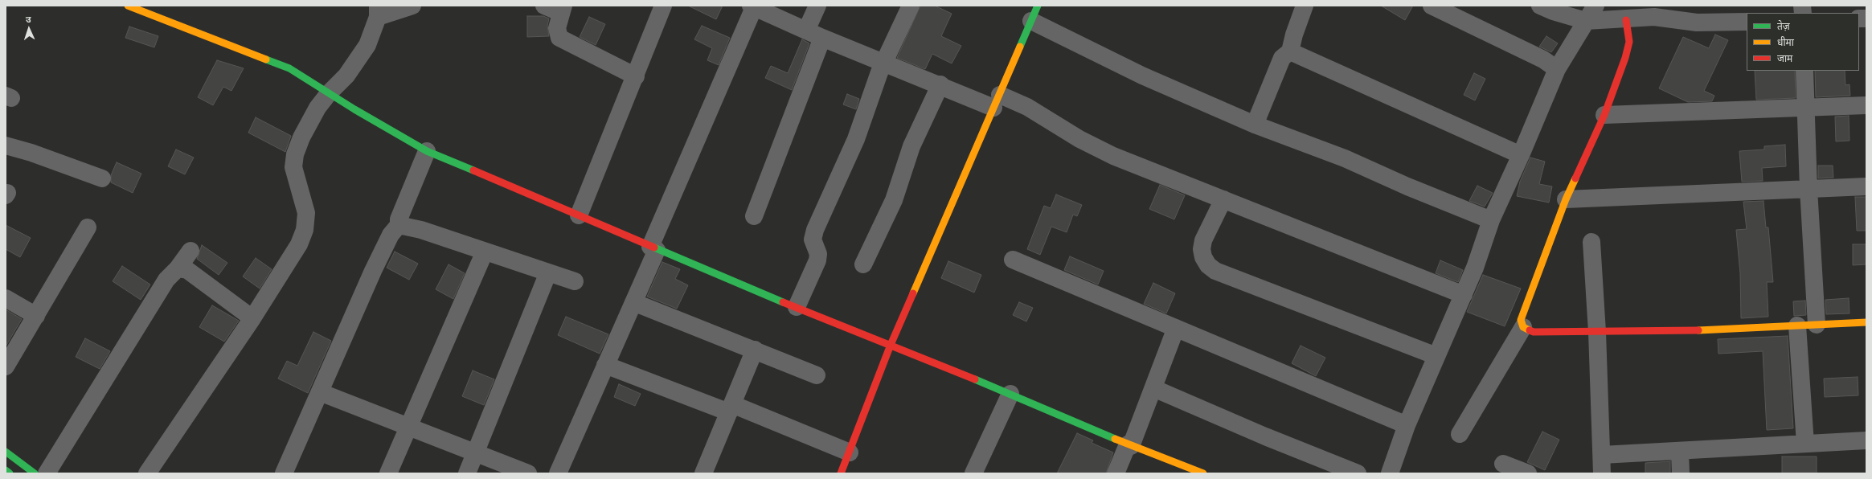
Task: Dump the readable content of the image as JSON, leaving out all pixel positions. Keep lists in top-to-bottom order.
{
  "legend": ["तेज़", "धीमा", "जाम"],
  "north": "top"
}
